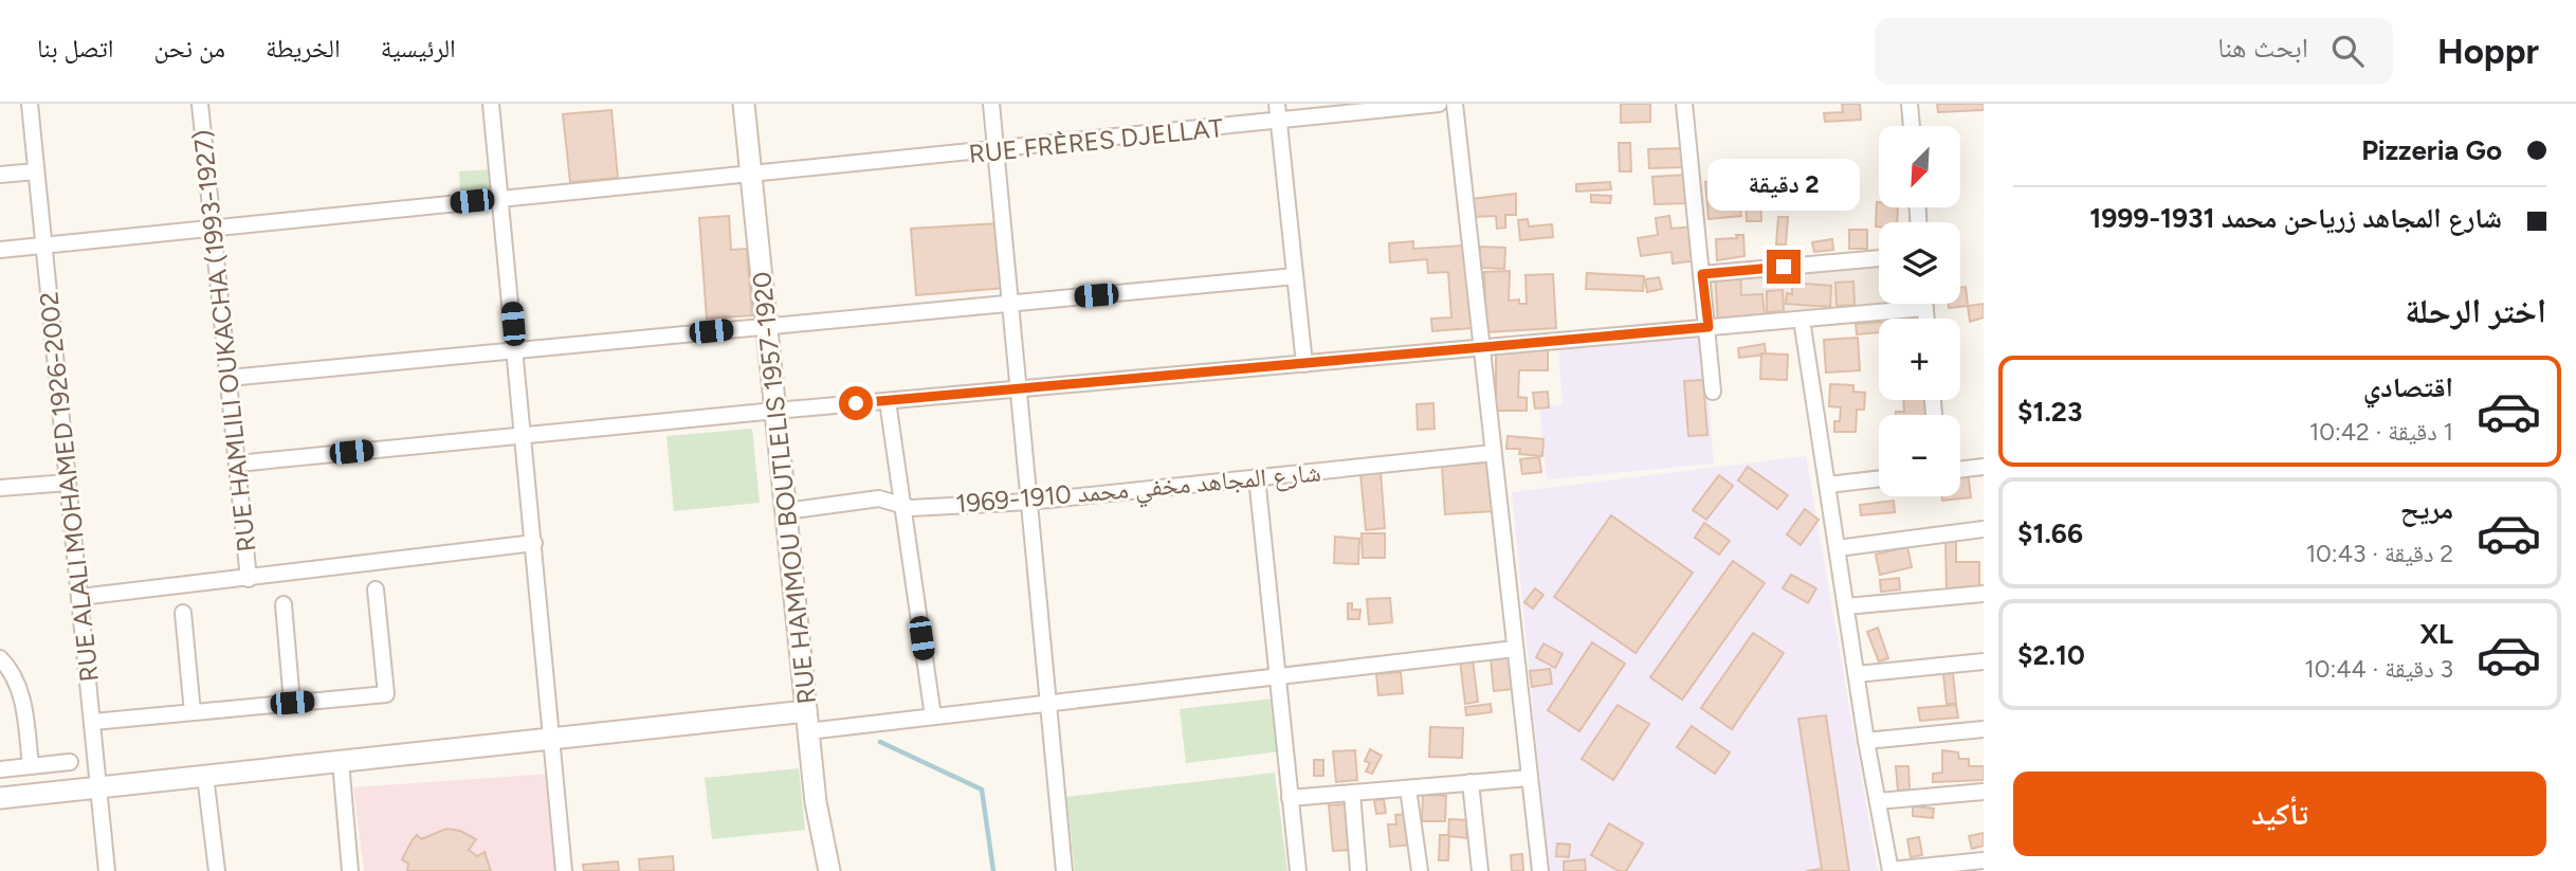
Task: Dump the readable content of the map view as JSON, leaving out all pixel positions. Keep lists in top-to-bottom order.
{
  "streets": {
    "main road": ["RUE HAMMOU BOUTLELIS 1957-1920"],
    "street": [
      "RUE FRÈRES DJELLAT",
      "RUE HAMLILI OUKACHA (1993-1927)",
      "RUE ALALI MOHAMED 1926-2002",
      "شارع المجاهد مخفي محمد 1910-1969"
    ]
  },
  "crossings": [
    ["RUE FRÈRES DJELLAT", "RUE HAMLILI OUKACHA (1993-1927)"],
    ["RUE FRÈRES DJELLAT", "RUE ALALI MOHAMED 1926-2002"],
    ["RUE FRÈRES DJELLAT", "RUE HAMMOU BOUTLELIS 1957-1920"],
    ["RUE HAMMOU BOUTLELIS 1957-1920", "شارع المجاهد مخفي محمد 1910-1969"]
  ],
  "north": "bottom left",
  "page": {
    "header": "Hoppr",
    "search": "ابحث هنا",
    "nav": [
      "الرئيسية",
      "الخريطة",
      "من نحن",
      "اتصل بنا"
    ],
    "banner": ["Pizzeria Go", "شارع المجاهد زرياحن محمد 1931-1999"],
    "map_buttons": ["+", "−"],
    "bubble": "2 دقيقة",
    "heading": "اختر الرحلة",
    "list": [
      {
        "name": "اقتصادي",
        "note": "1 دقيقة · 10:42",
        "value": "$1.23"
      },
      {
        "name": "مريح",
        "note": "2 دقيقة · 10:43",
        "value": "$1.66"
      },
      {
        "name": "XL",
        "note": "3 دقيقة · 10:44",
        "value": "$2.10"
      }
    ],
    "buttons": "تأكيد"
  }
}
